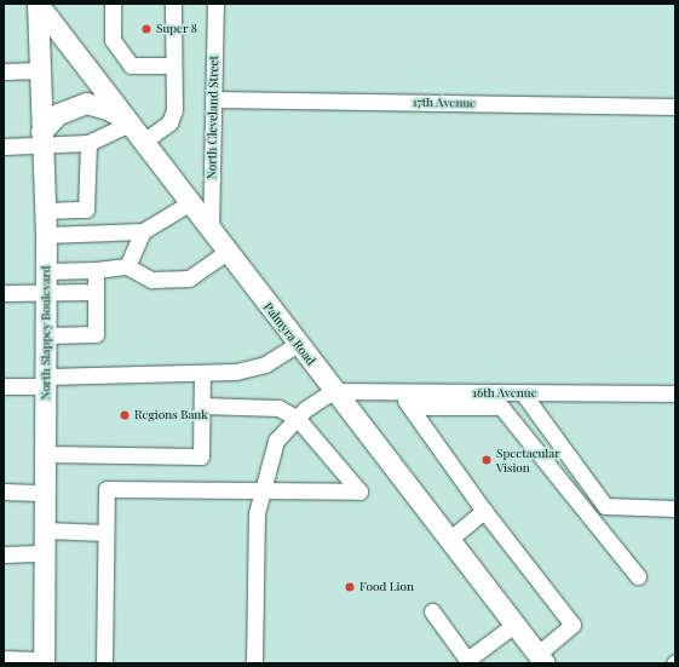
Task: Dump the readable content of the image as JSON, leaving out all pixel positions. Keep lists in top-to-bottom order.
{
  "streets": {
    "main road": ["North Slappey Boulevard", "Palmyra Road"],
    "street": ["17th Avenue", "North Cleveland Street", "16th Avenue"]
  },
  "crossings": [
    ["17th Avenue", "North Cleveland Street"],
    ["North Cleveland Street", "Palmyra Road"],
    ["North Slappey Boulevard", "Palmyra Road"],
    ["Palmyra Road", "16th Avenue"]
  ],
  "places": [
    "Super 8",
    "Regions Bank",
    "Spectacular Vision",
    "Food Lion"
  ]
}
